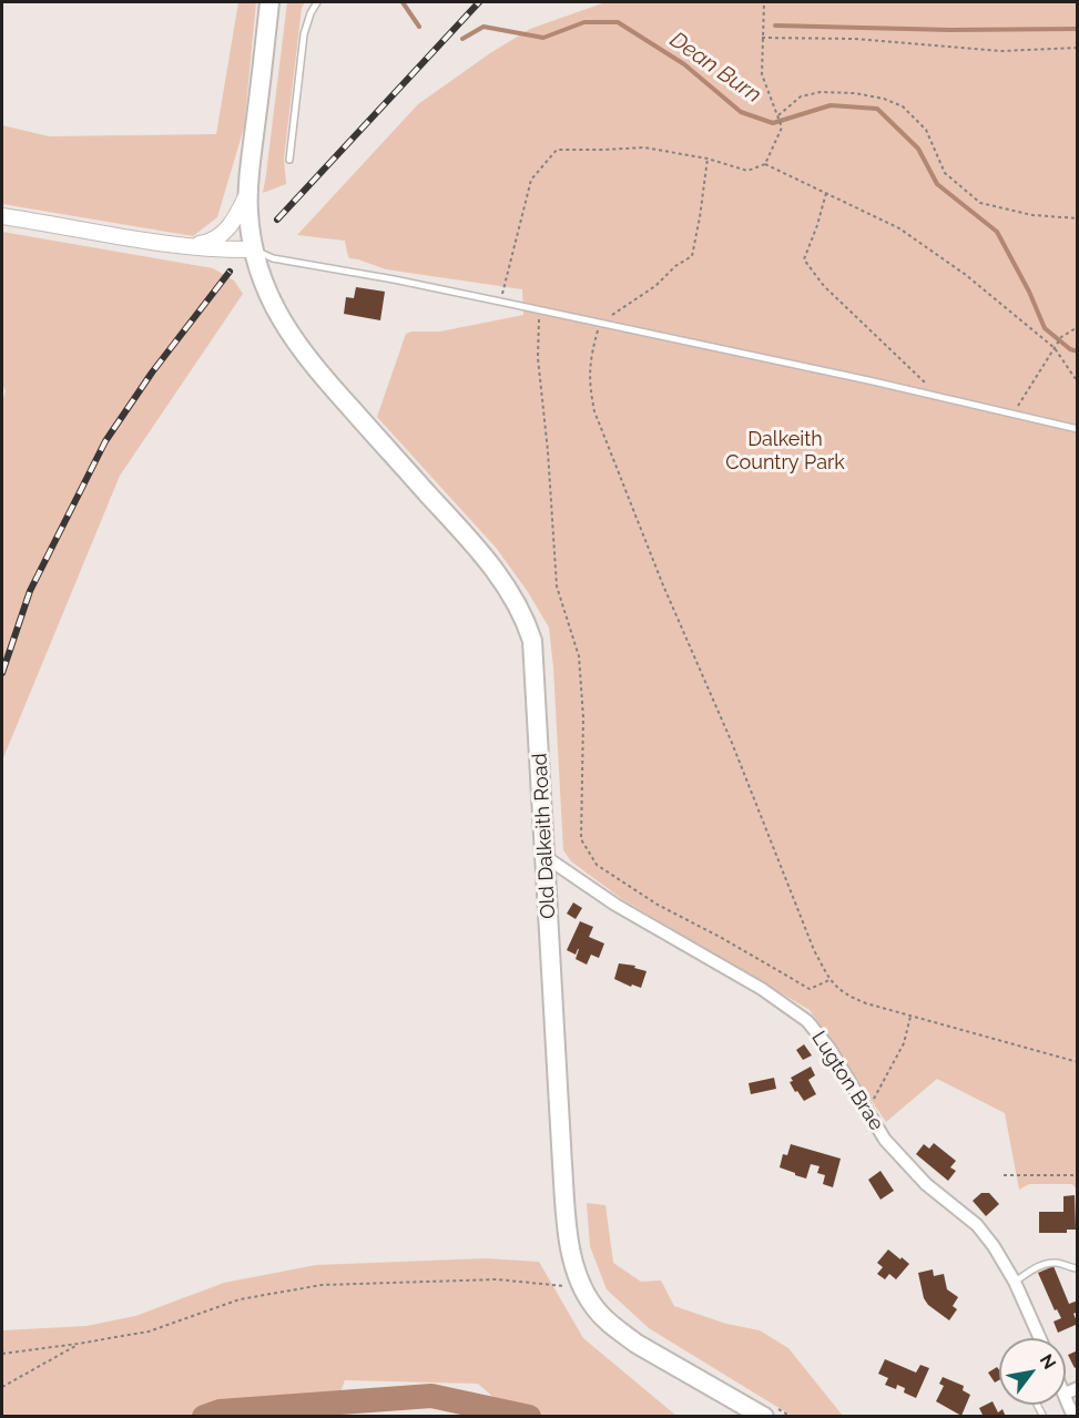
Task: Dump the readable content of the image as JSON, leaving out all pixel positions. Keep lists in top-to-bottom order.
{
  "streets": {
    "main road": ["Old Dalkeith Road"],
    "street": ["Lugton Brae"]
  },
  "crossings": [
    ["Old Dalkeith Road", "Lugton Brae"]
  ],
  "water": ["Dean Burn"],
  "parks": ["Dalkeith Country Park"],
  "north": "top right"
}
